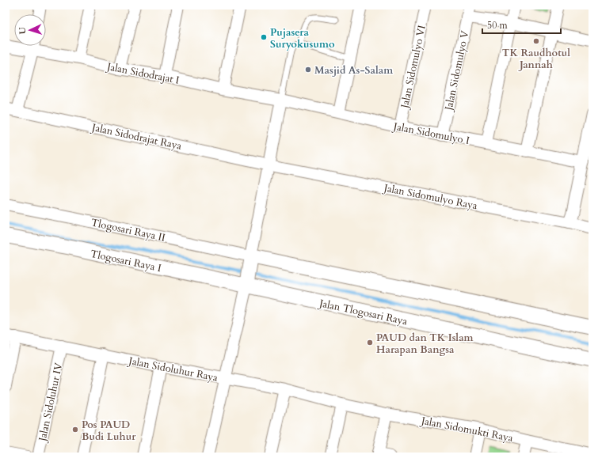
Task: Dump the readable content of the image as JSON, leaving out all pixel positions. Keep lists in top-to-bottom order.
{
  "streets": {
    "street": [
      "Jalan Sidomulyo VI",
      "Jalan Sidomulyo V",
      "Jalan Sidodrajat I",
      "Jalan Sidomulyo I",
      "Jalan Sidodrajat Raya",
      "Jalan Sidomulyo Raya",
      "Tlogosari Raya II",
      "Tlogosari Raya I",
      "Jalan Tlogosari Raya",
      "Jalan Sidoluhur Raya",
      "Jalan Sidoluhur IV",
      "Jalan Sidomukti Raya"
    ]
  },
  "crossings": [
    ["Jalan Sidomulyo VI", "Jalan Sidomulyo I"],
    ["Jalan Sidomulyo V", "Jalan Sidomulyo I"],
    ["Jalan Sidodrajat I", "Jalan Sidomulyo I"],
    ["Jalan Sidodrajat Raya", "Jalan Sidomulyo Raya"],
    ["Tlogosari Raya I", "Jalan Tlogosari Raya"],
    ["Jalan Sidoluhur Raya", "Jalan Sidoluhur IV"],
    ["Jalan Sidoluhur Raya", "Jalan Sidomukti Raya"]
  ],
  "places": [
    "Pujasera Suryokusumo",
    "TK Raudhotul Jannah",
    "Masjid As-Salam",
    "PAUD dan TK Islam Harapan Bangsa",
    "Pos PAUD Budi Luhur"
  ],
  "scale_bar": "50 m",
  "north": "left"
}
